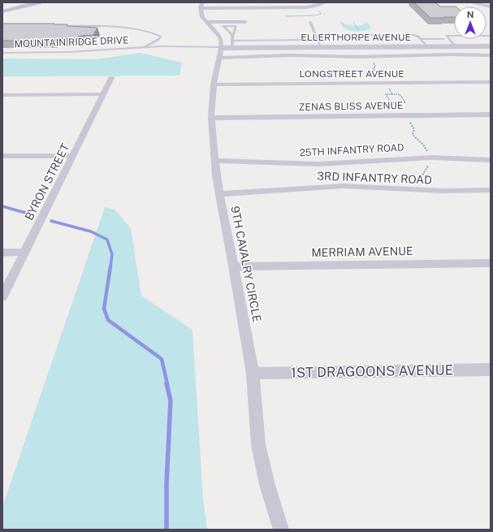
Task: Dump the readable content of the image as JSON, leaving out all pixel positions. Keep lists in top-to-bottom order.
{
  "streets": {
    "street": [
      "ELLERTHORPE AVENUE",
      "LONGSTREET AVENUE",
      "ZENAS BLISS AVENUE",
      "25TH INFANTRY ROAD",
      "3RD INFANTRY ROAD",
      "BYRON STREET",
      "MERRIAM AVENUE",
      "9TH CAVALRY CIRCLE",
      "1ST DRAGOONS AVENUE"
    ],
    "lane": ["MOUNTAIN RIDGE DRIVE"]
  },
  "crossings": [
    ["ELLERTHORPE AVENUE", "MOUNTAIN RIDGE DRIVE"],
    ["ELLERTHORPE AVENUE", "9TH CAVALRY CIRCLE"],
    ["MOUNTAIN RIDGE DRIVE", "9TH CAVALRY CIRCLE"],
    ["LONGSTREET AVENUE", "9TH CAVALRY CIRCLE"],
    ["ZENAS BLISS AVENUE", "9TH CAVALRY CIRCLE"],
    ["25TH INFANTRY ROAD", "9TH CAVALRY CIRCLE"],
    ["3RD INFANTRY ROAD", "9TH CAVALRY CIRCLE"],
    ["MERRIAM AVENUE", "9TH CAVALRY CIRCLE"],
    ["9TH CAVALRY CIRCLE", "1ST DRAGOONS AVENUE"]
  ],
  "north": "top"
}
